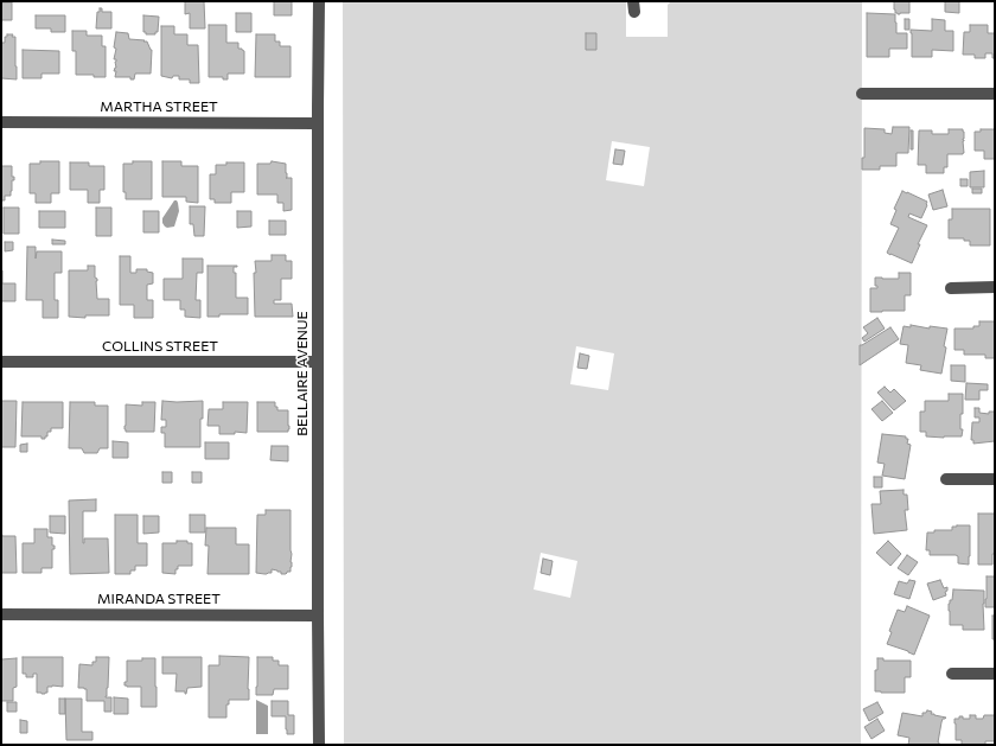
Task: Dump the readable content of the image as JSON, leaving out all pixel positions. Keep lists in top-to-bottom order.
{
  "streets": {
    "street": [
      "MARTHA STREET",
      "COLLINS STREET",
      "BELLAIRE AVENUE",
      "MIRANDA STREET"
    ]
  },
  "crossings": [
    ["MARTHA STREET", "BELLAIRE AVENUE"],
    ["COLLINS STREET", "BELLAIRE AVENUE"],
    ["BELLAIRE AVENUE", "MIRANDA STREET"]
  ]
}
